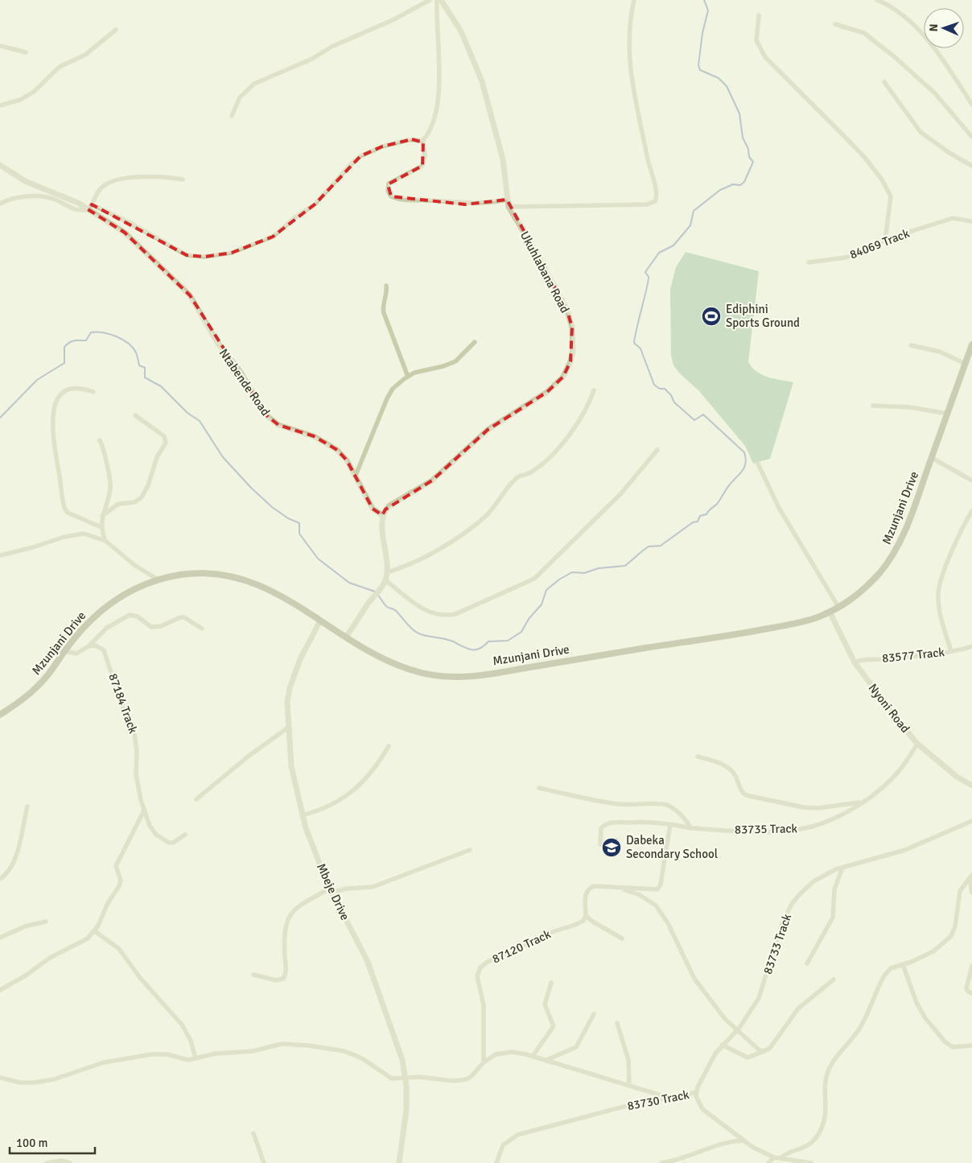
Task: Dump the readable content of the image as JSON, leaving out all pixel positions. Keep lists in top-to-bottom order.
{
  "streets": {
    "main road": ["Mzunjani Drive"],
    "street": [
      "84069 Track",
      "Ukuhlabana Road",
      "Ntabende Road",
      "83577 Track",
      "87184 Track",
      "Nyoni Road",
      "83735 Track",
      "Mbeje Drive",
      "83733 Track",
      "87120 Track",
      "83730 Track"
    ]
  },
  "crossings": [
    ["Ukuhlabana Road", "Ntabende Road"],
    ["Mzunjani Drive", "Nyoni Road"],
    ["Mzunjani Drive", "Mbeje Drive"],
    ["83577 Track", "Nyoni Road"],
    ["Nyoni Road", "83735 Track"],
    ["83733 Track", "83730 Track"]
  ],
  "places": {
    "sports": ["Ediphini Sports Ground"],
    "school or university": ["Dabeka Secondary School"]
  },
  "scale_bar": "100 m",
  "north": "left"
}
